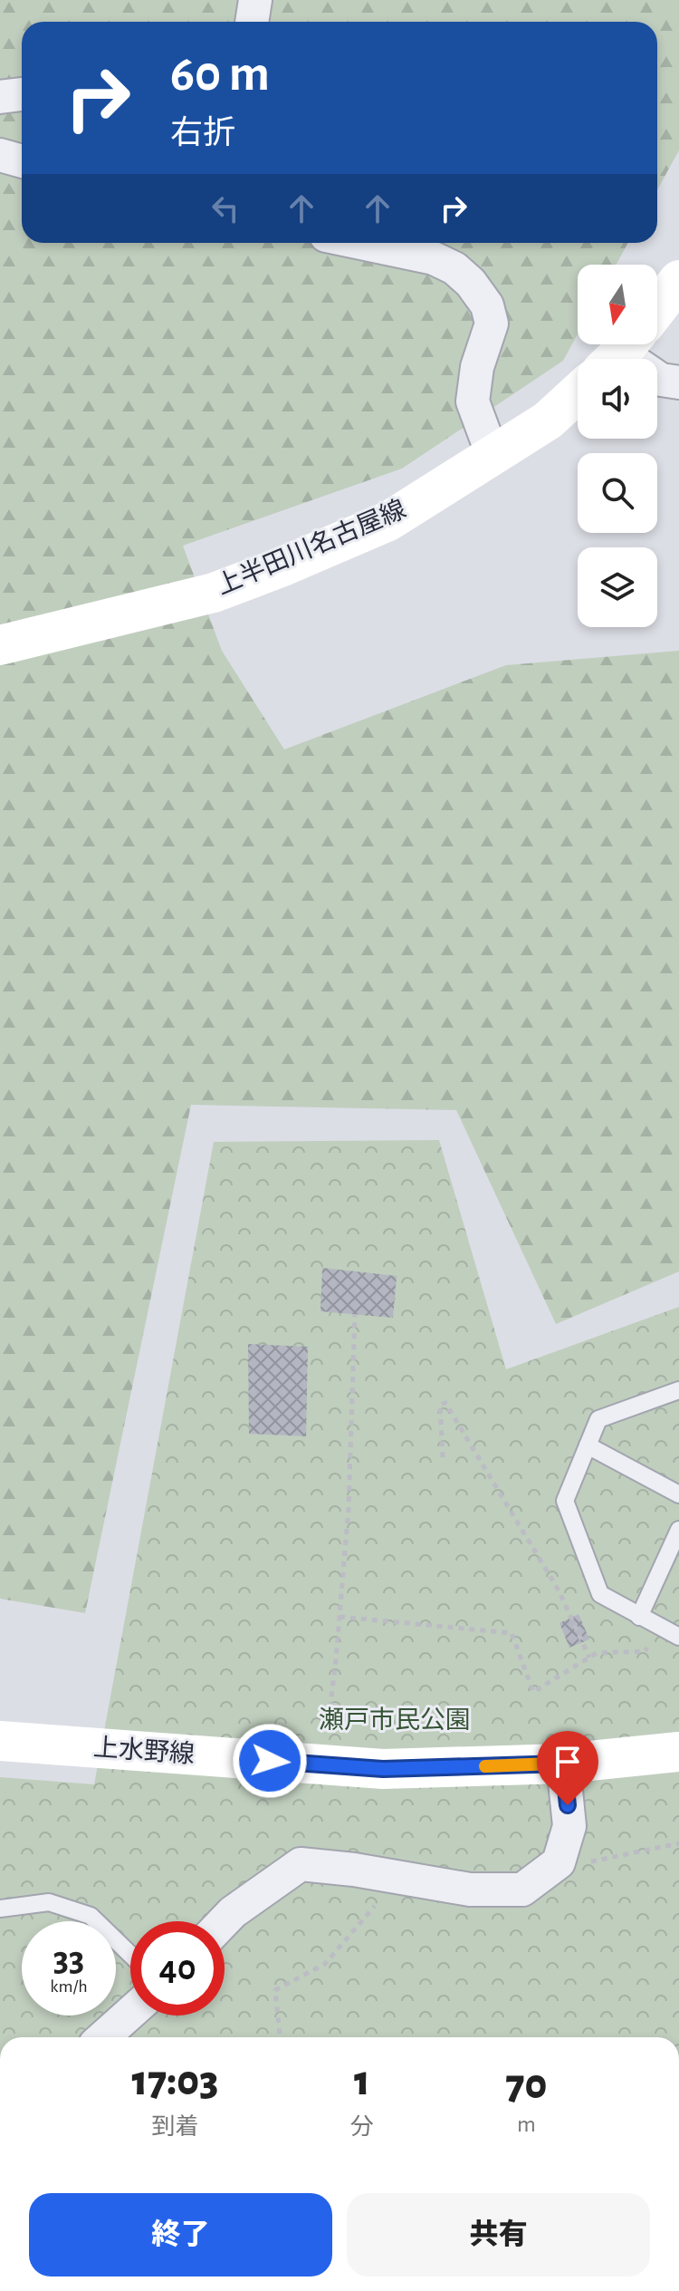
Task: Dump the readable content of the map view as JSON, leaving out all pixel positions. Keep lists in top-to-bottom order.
{
  "streets": {
    "main road": ["上半田川名古屋線", "上水野線"]
  },
  "parks": ["瀬戸市民公園"],
  "north": "bottom",
  "page": {
    "turn": ["60 m", "右折"],
    "speed": "33 km/h",
    "limit": "40",
    "eta": [
      "17:03",
      "到着",
      "1",
      "分",
      "70",
      "m"
    ],
    "buttons": ["終了", "共有"]
  }
}
